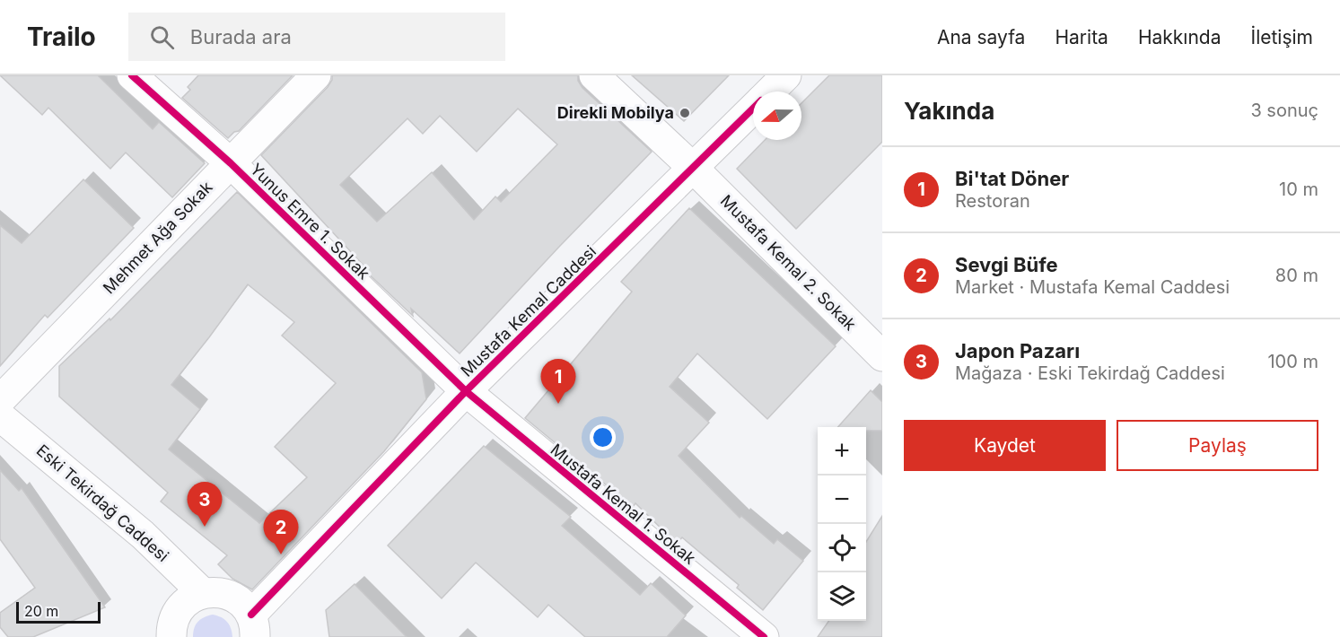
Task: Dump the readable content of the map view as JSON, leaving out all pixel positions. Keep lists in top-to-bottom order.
{
  "streets": {
    "street": [
      "Yunus Emre 1. Sokak",
      "Mehmet Ağa Sokak",
      "Mustafa Kemal 2. Sokak",
      "Mustafa Kemal Caddesi",
      "Eski Tekirdağ Caddesi",
      "Mustafa Kemal 1. Sokak"
    ]
  },
  "crossings": [
    ["Yunus Emre 1. Sokak", "Mehmet Ağa Sokak"],
    ["Yunus Emre 1. Sokak", "Mustafa Kemal Caddesi"],
    ["Yunus Emre 1. Sokak", "Mustafa Kemal 1. Sokak"],
    ["Mustafa Kemal 2. Sokak", "Mustafa Kemal Caddesi"],
    ["Mustafa Kemal Caddesi", "Mustafa Kemal 1. Sokak"]
  ],
  "places": ["Direkli Mobilya"],
  "scale_bar": "20 m",
  "north": "left",
  "page": {
    "header": "Trailo",
    "search": "Burada ara",
    "nav": [
      "Ana sayfa",
      "Harita",
      "Hakkında",
      "İletişim"
    ],
    "heading": ["Yakında", "3 sonuç"],
    "list": [
      {
        "mark": "1",
        "name": "Bi'tat Döner",
        "note": "Restoran",
        "value": "10 m"
      },
      {
        "mark": "2",
        "name": "Sevgi Büfe",
        "note": "Market · Mustafa Kemal Caddesi",
        "value": "80 m"
      },
      {
        "mark": "3",
        "name": "Japon Pazarı",
        "note": "Mağaza · Eski Tekirdağ Caddesi",
        "value": "100 m"
      }
    ],
    "pins": ["1", "3", "2"],
    "buttons": ["Kaydet", "Paylaş"],
    "map_buttons": ["+", "−"],
    "scale": "20 m"
  }
}
